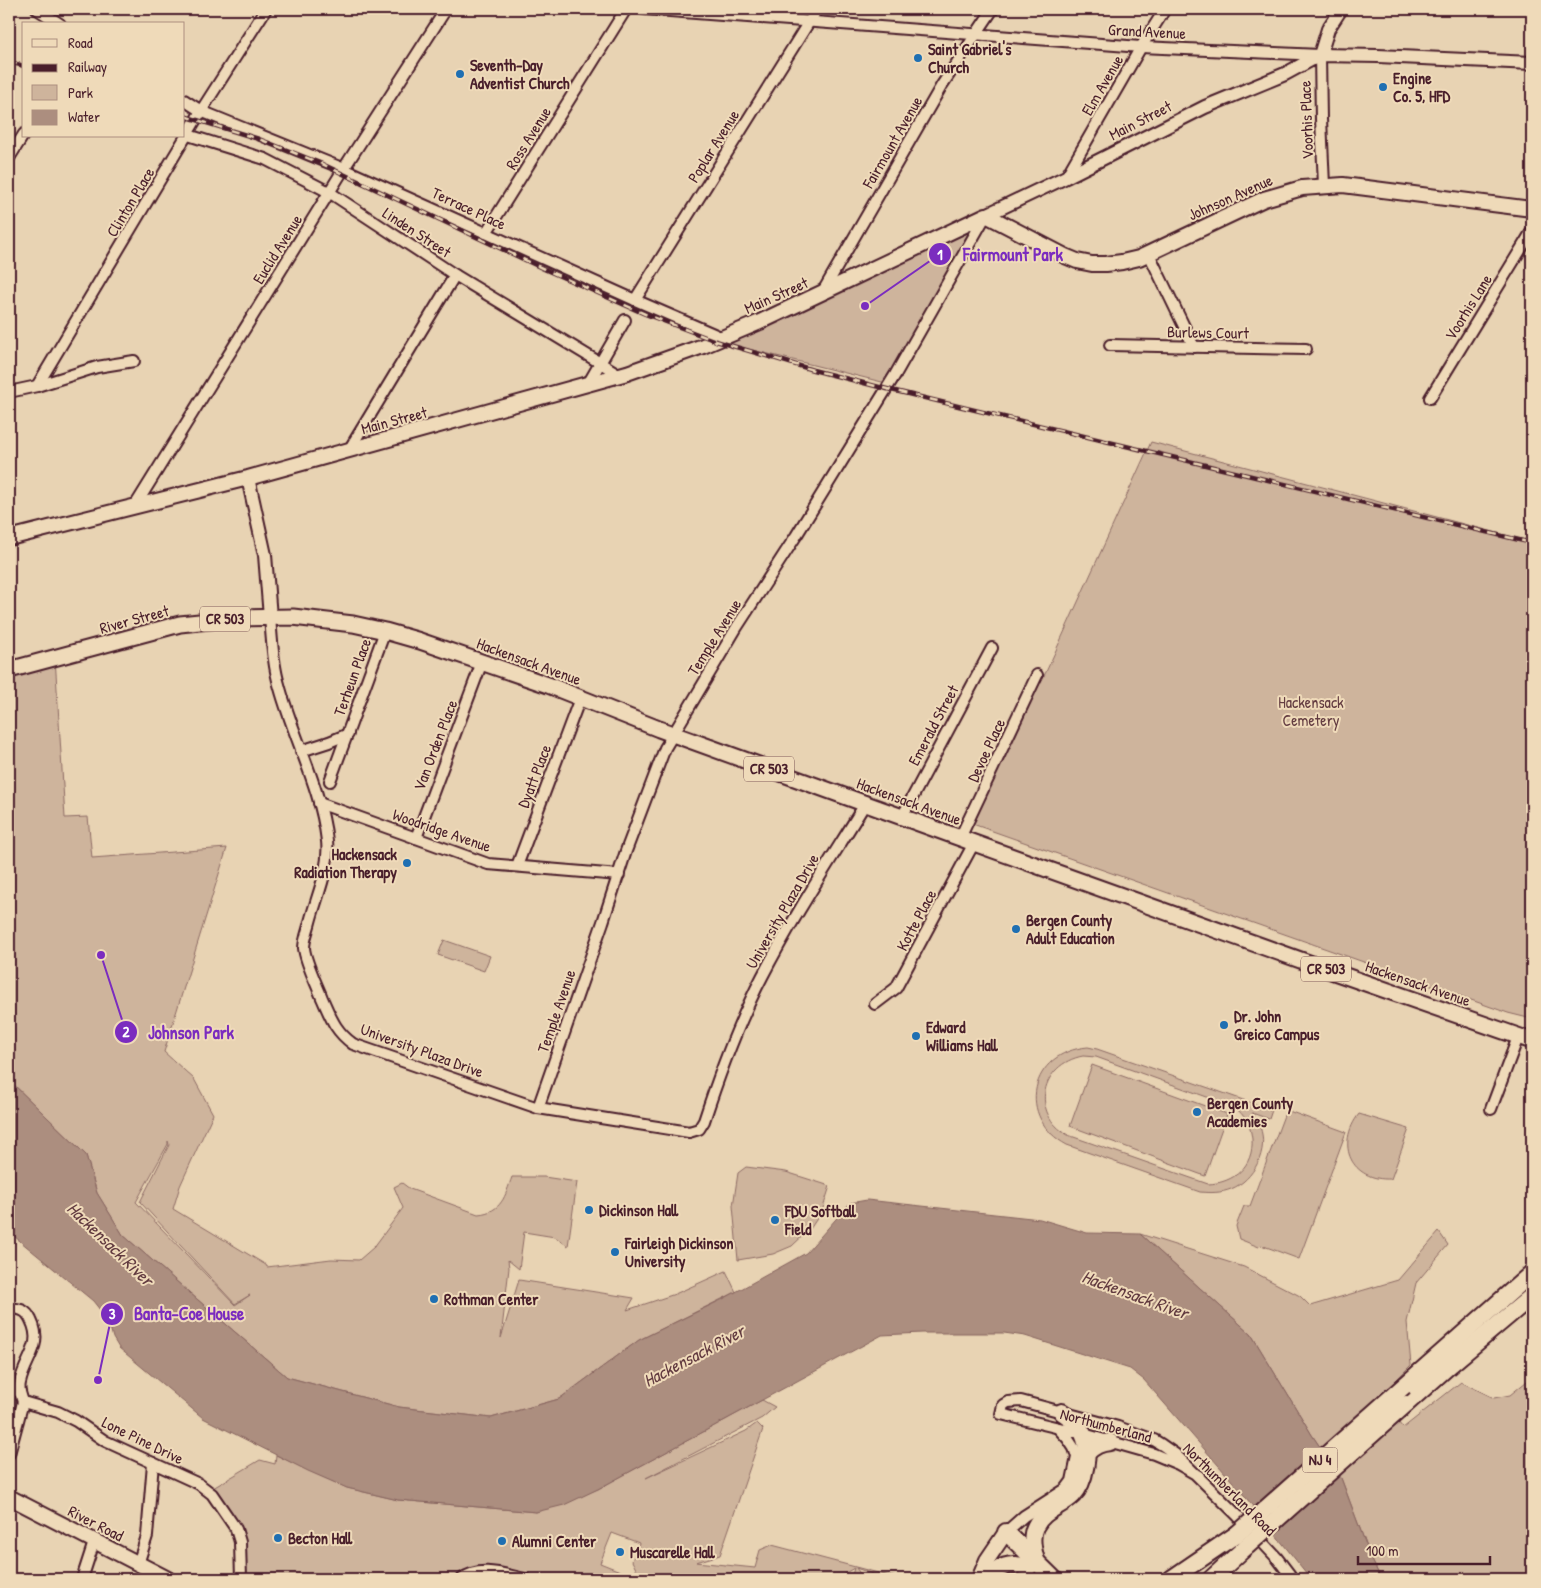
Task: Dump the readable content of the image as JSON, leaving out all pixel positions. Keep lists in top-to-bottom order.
{
  "streets": {
    "highway": ["NJ 4"],
    "main road": [
      "Main Street",
      "Johnson Avenue",
      "River Street",
      "CR 503",
      "Hackensack Avenue",
      "River Road"
    ],
    "street": [
      "Grand Avenue",
      "Elm Avenue",
      "Voorhis Place",
      "Ross Avenue",
      "Fairmount Avenue",
      "Poplar Avenue",
      "Clinton Place",
      "Terrace Place",
      "Linden Street",
      "Euclid Avenue",
      "Voorhis Lane",
      "Burlews Court",
      "Temple Avenue",
      "Terheun Place",
      "Emerald Street",
      "Van Orden Place",
      "Devoe Place",
      "Dyatt Place",
      "Woodridge Avenue",
      "University Plaza Drive",
      "Kotte Place",
      "Northumberland",
      "Lone Pine Drive",
      "Northumberland Road"
    ]
  },
  "crossings": [
    ["Grand Avenue", "Elm Avenue"],
    ["Grand Avenue", "Main Street"],
    ["Grand Avenue", "Voorhis Place"],
    ["Grand Avenue", "Fairmount Avenue"],
    ["Grand Avenue", "Poplar Avenue"],
    ["Elm Avenue", "Main Street"],
    ["Main Street", "Voorhis Place"],
    ["Main Street", "Fairmount Avenue"],
    ["Main Street", "Johnson Avenue"],
    ["Main Street", "Terrace Place"],
    ["Main Street", "Linden Street"],
    ["Main Street", "Euclid Avenue"],
    ["Main Street", "Temple Avenue"],
    ["Main Street", "University Plaza Drive"],
    ["Voorhis Place", "Johnson Avenue"],
    ["Ross Avenue", "Terrace Place"],
    ["Poplar Avenue", "Terrace Place"],
    ["Johnson Avenue", "Temple Avenue"],
    ["Clinton Place", "Terrace Place"],
    ["Clinton Place", "Linden Street"],
    ["Terrace Place", "Euclid Avenue"],
    ["Linden Street", "Euclid Avenue"],
    ["River Street", "Hackensack Avenue"],
    ["River Street", "University Plaza Drive"],
    ["Temple Avenue", "Hackensack Avenue"],
    ["Temple Avenue", "Woodridge Avenue"],
    ["Temple Avenue", "University Plaza Drive"],
    ["Hackensack Avenue", "Terheun Place"],
    ["Hackensack Avenue", "Emerald Street"],
    ["Hackensack Avenue", "Van Orden Place"],
    ["Hackensack Avenue", "Devoe Place"],
    ["Hackensack Avenue", "Dyatt Place"],
    ["Hackensack Avenue", "University Plaza Drive"],
    ["Hackensack Avenue", "Kotte Place"],
    ["Terheun Place", "University Plaza Drive"],
    ["Van Orden Place", "Woodridge Avenue"],
    ["Devoe Place", "Kotte Place"],
    ["Dyatt Place", "Woodridge Avenue"],
    ["Woodridge Avenue", "University Plaza Drive"],
    ["Northumberland", "Northumberland Road"]
  ],
  "water": ["Hackensack River"],
  "parks": ["Hackensack Cemetery"],
  "places": [
    "Saint Gabriel's Church",
    "Seventh-Day Adventist Church",
    "Engine Co. 5, HFD",
    "Fairmount Park",
    "Hackensack Radiation Therapy",
    "Bergen County Adult Education",
    "Johnson Park",
    "Dr. John Greico Campus",
    "Edward Williams Hall",
    "Bergen County Academies",
    "Dickinson Hall",
    "FDU Softball Field",
    "Fairleigh Dickinson University",
    "Rothman Center",
    "Banta-Coe House",
    "Becton Hall",
    "Alumni Center",
    "Muscarelle Hall"
  ],
  "legend": [
    "Road",
    "Railway",
    "Park",
    "Water"
  ],
  "scale_bar": "100 m"
}
